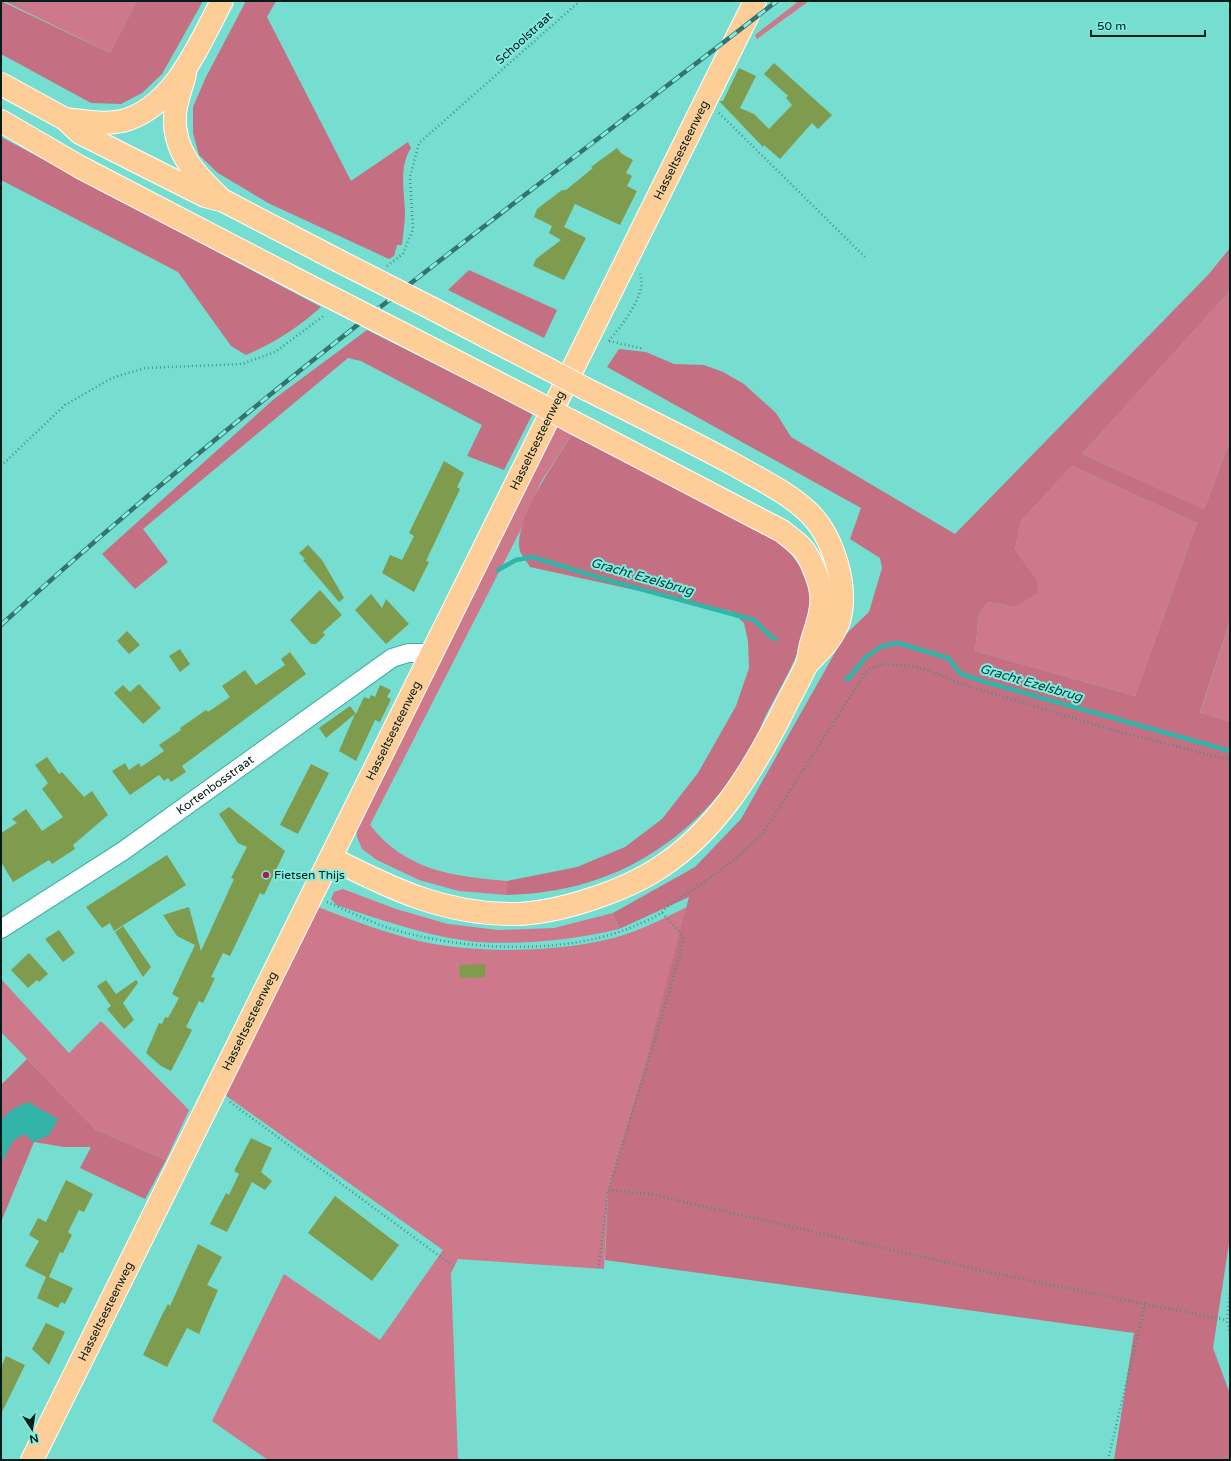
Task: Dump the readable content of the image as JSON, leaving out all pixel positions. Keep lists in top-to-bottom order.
{
  "streets": {
    "main road": ["Hasseltsesteenweg"],
    "street": ["Kortenbosstraat"],
    "path": ["Schoolstraat"]
  },
  "crossings": [
    ["Hasseltsesteenweg", "Kortenbosstraat"]
  ],
  "water": ["Gracht Ezelsbrug"],
  "places": ["Fietsen Thijs"],
  "scale_bar": "50 m",
  "north": "bottom"
}
